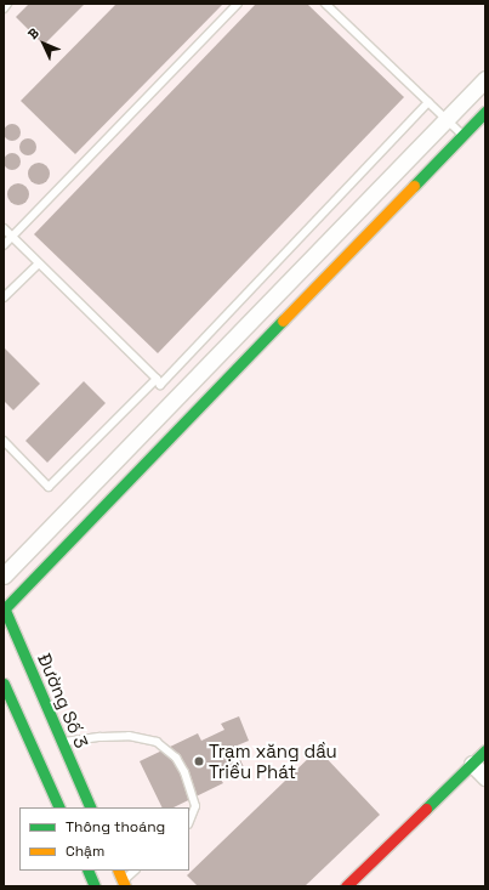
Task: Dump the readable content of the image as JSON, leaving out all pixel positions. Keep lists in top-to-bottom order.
{
  "streets": {
    "street": ["Đường Số 3"]
  },
  "places": ["Trạm xăng dầu Triều Phát"],
  "legend": ["Thông thoáng", "Chậm"],
  "north": "top left"
}
